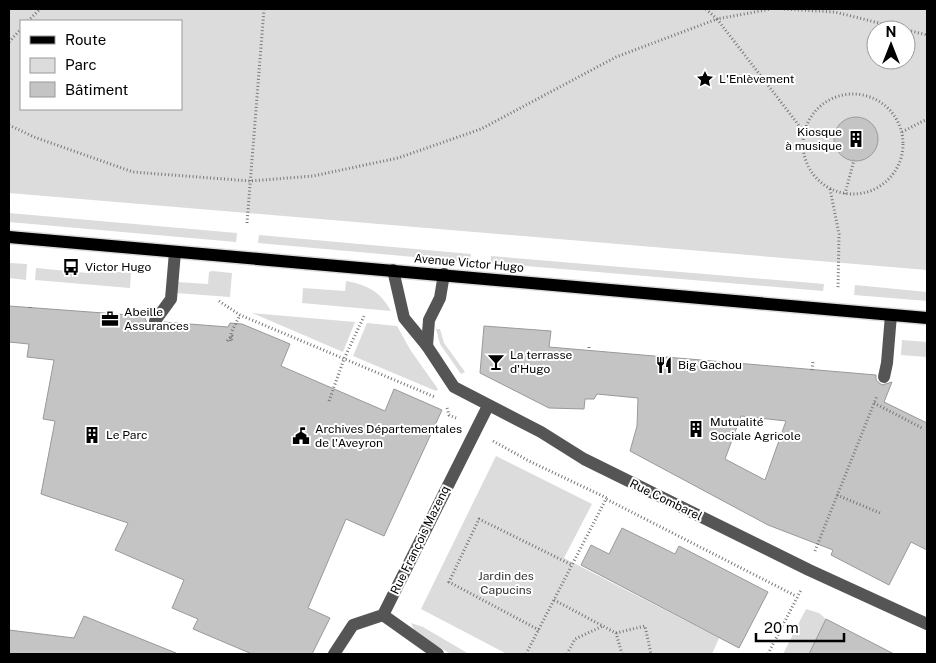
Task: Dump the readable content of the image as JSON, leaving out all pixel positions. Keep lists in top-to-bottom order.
{
  "streets": {
    "main road": ["Avenue Victor Hugo"],
    "street": ["Rue Combarel", "Rue François Mazenq"]
  },
  "crossings": [
    ["Avenue Victor Hugo", "Rue Combarel"],
    ["Rue Combarel", "Rue François Mazenq"]
  ],
  "parks": ["Jardin des Capucins"],
  "places": {
    "place": ["L'Enlèvement"],
    "building": ["Kiosque à musique", "Mutualité Sociale Agricole", "Le Parc"],
    "bus stop": ["Victor Hugo"],
    "office": ["Abeille Assurances"],
    "bar": ["La terrasse d'Hugo"],
    "restaurant": ["Big Gachou"],
    "public building": ["Archives Départementales de l'Aveyron"]
  },
  "legend": ["Route", "Parc", "Bâtiment"],
  "scale_bar": "20 m",
  "north": "top"
}
